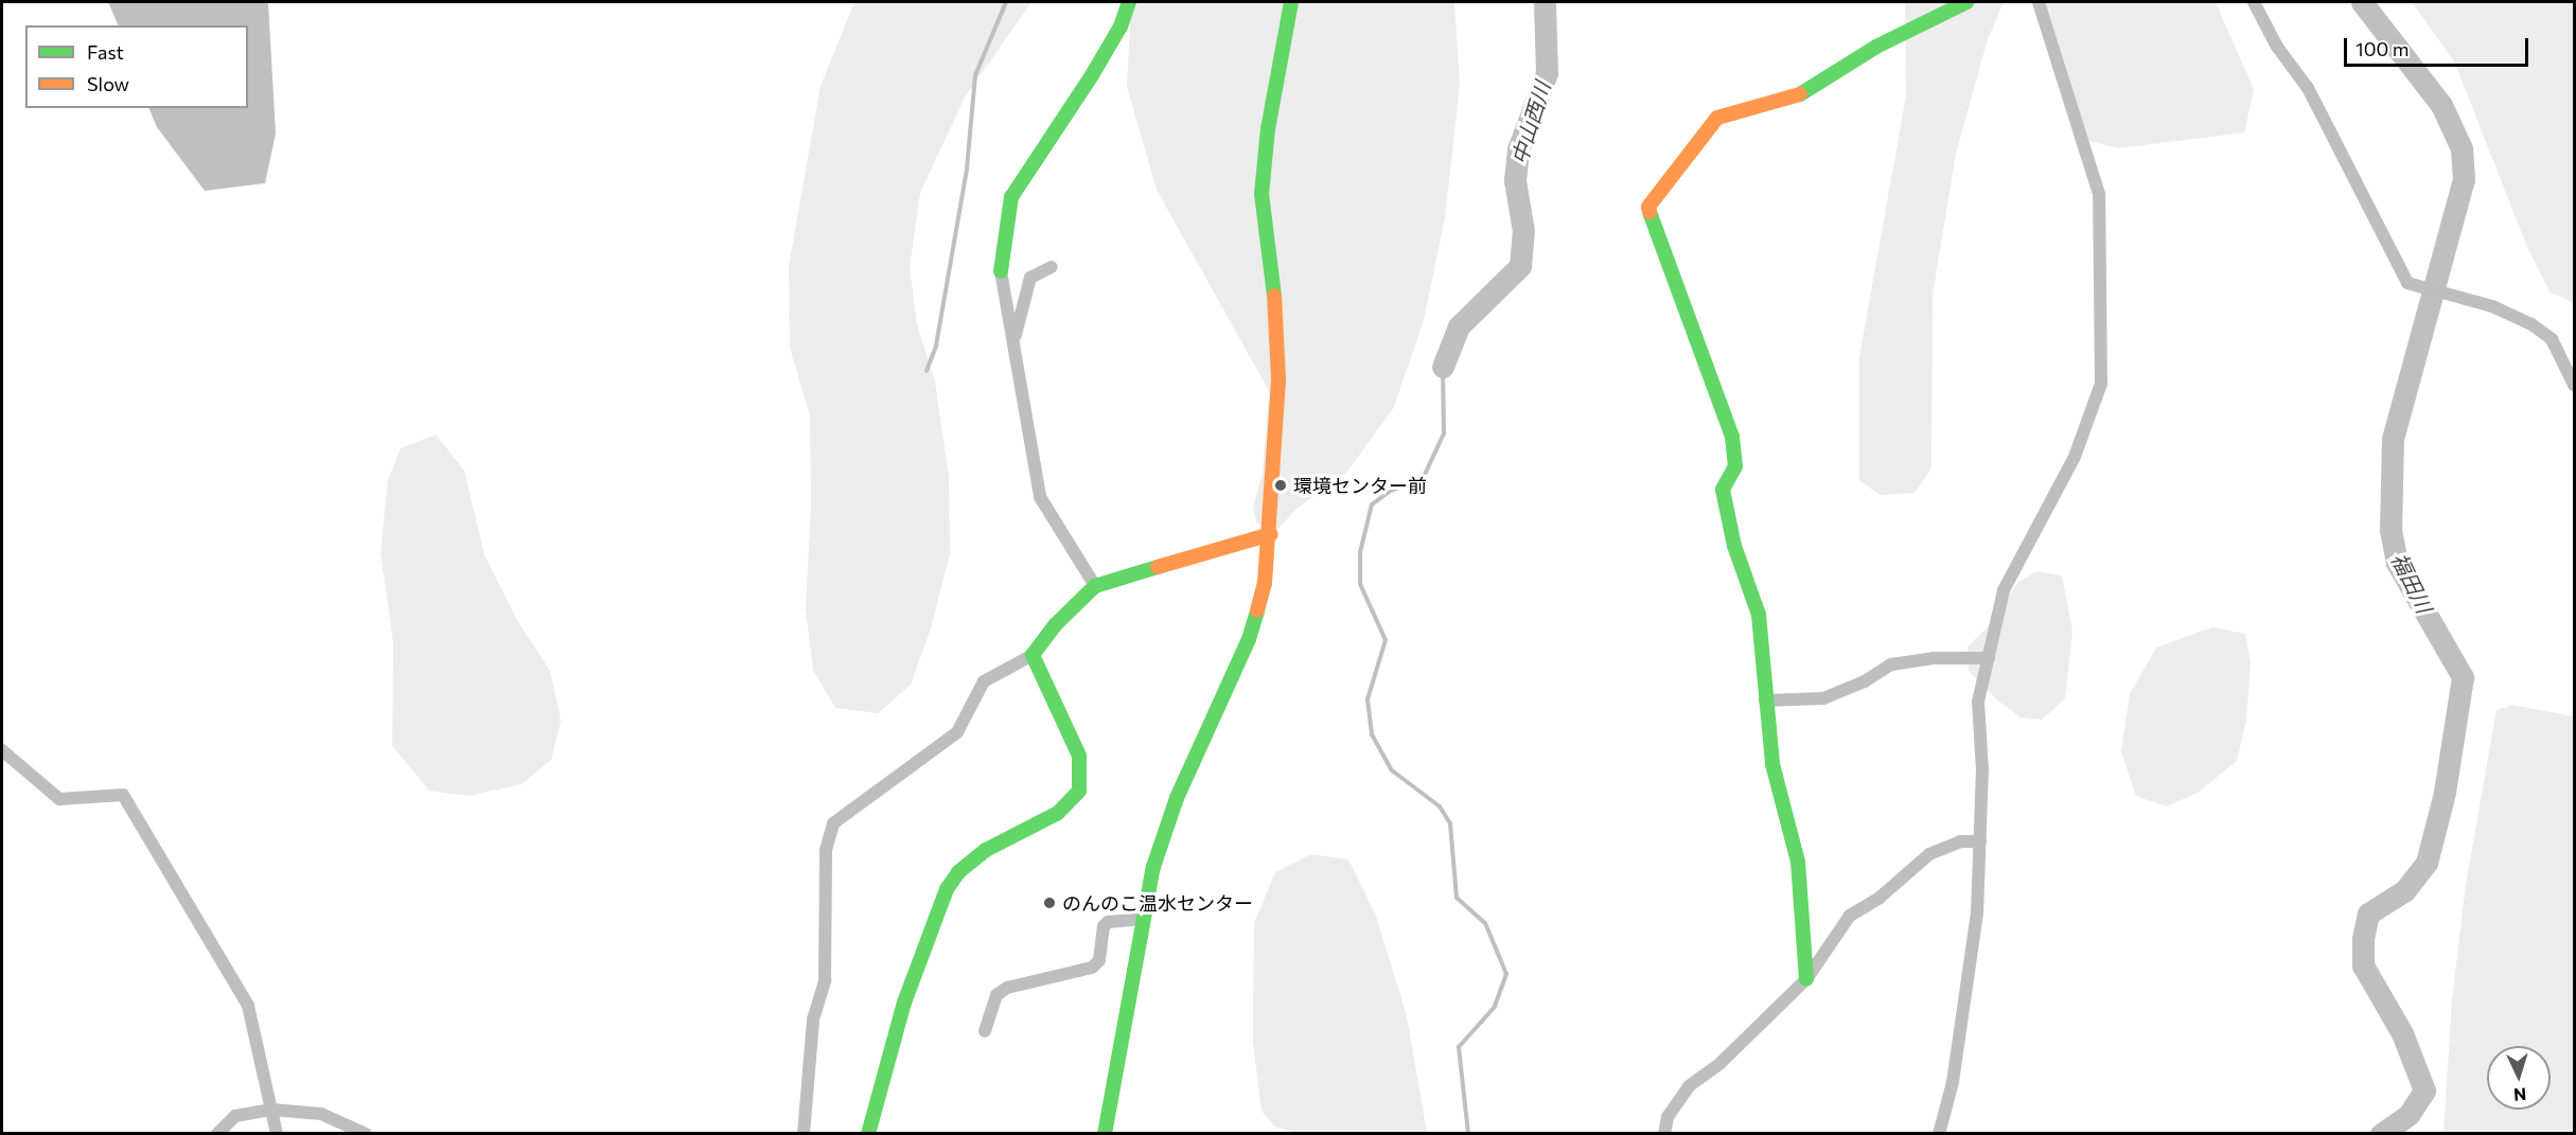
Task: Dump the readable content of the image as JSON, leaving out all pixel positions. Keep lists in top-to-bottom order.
{
  "water": ["中山西川", "福田川"],
  "places": ["環境センター前", "のんのこ温水センター"],
  "legend": ["Fast", "Slow"],
  "scale_bar": "100 m",
  "north": "bottom"
}
